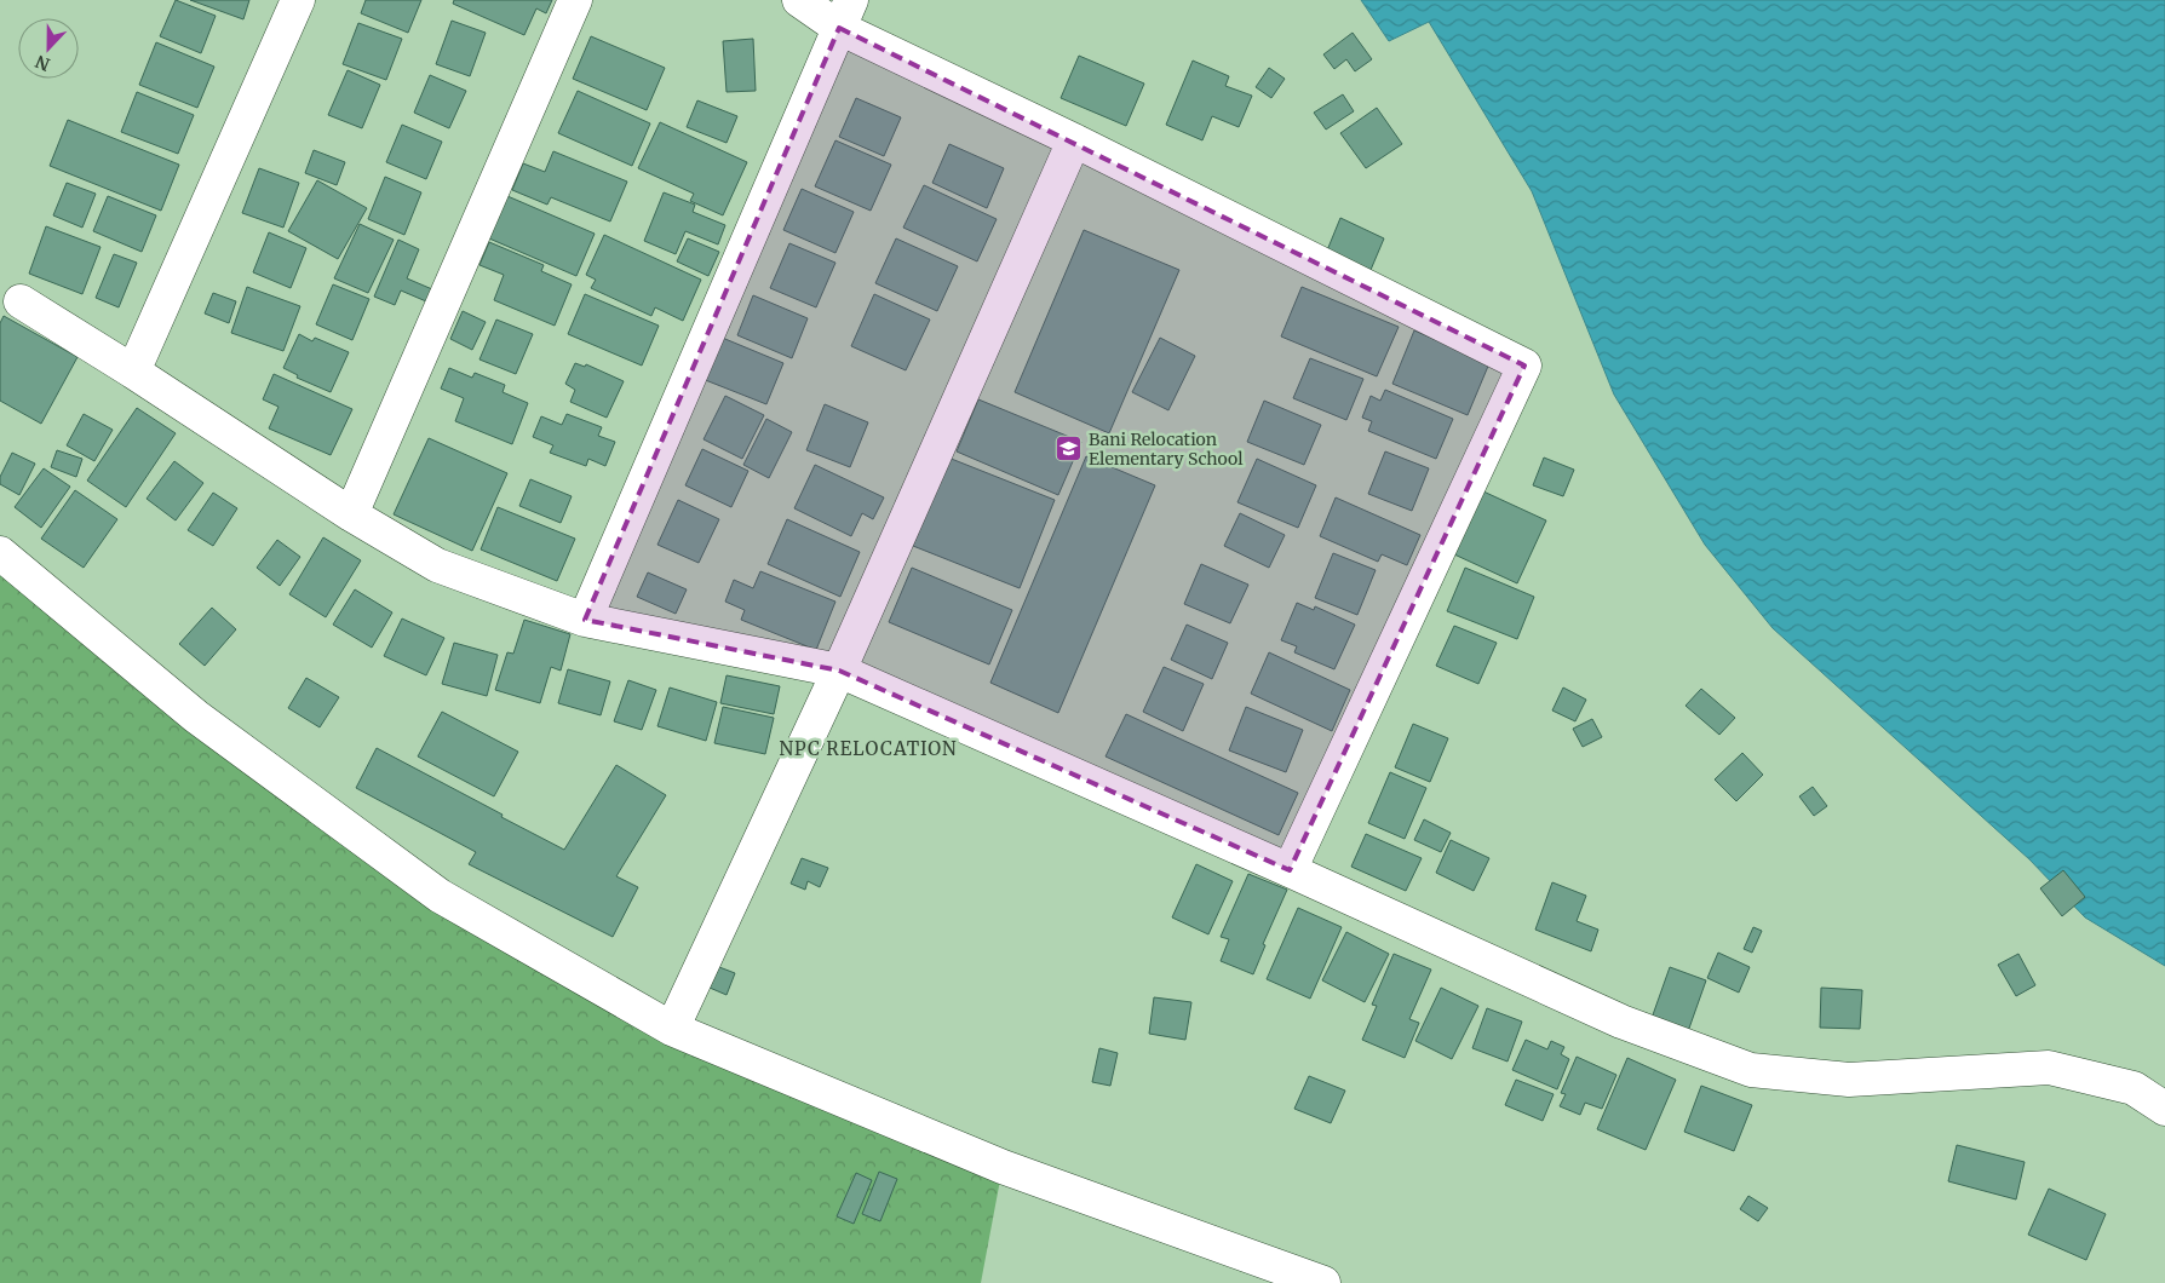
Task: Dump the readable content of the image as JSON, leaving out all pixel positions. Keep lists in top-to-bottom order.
{
  "districts": ["NPC RELOCATION"],
  "places": {
    "school or university": ["Bani Relocation Elementary School"]
  },
  "north": "bottom"
}
